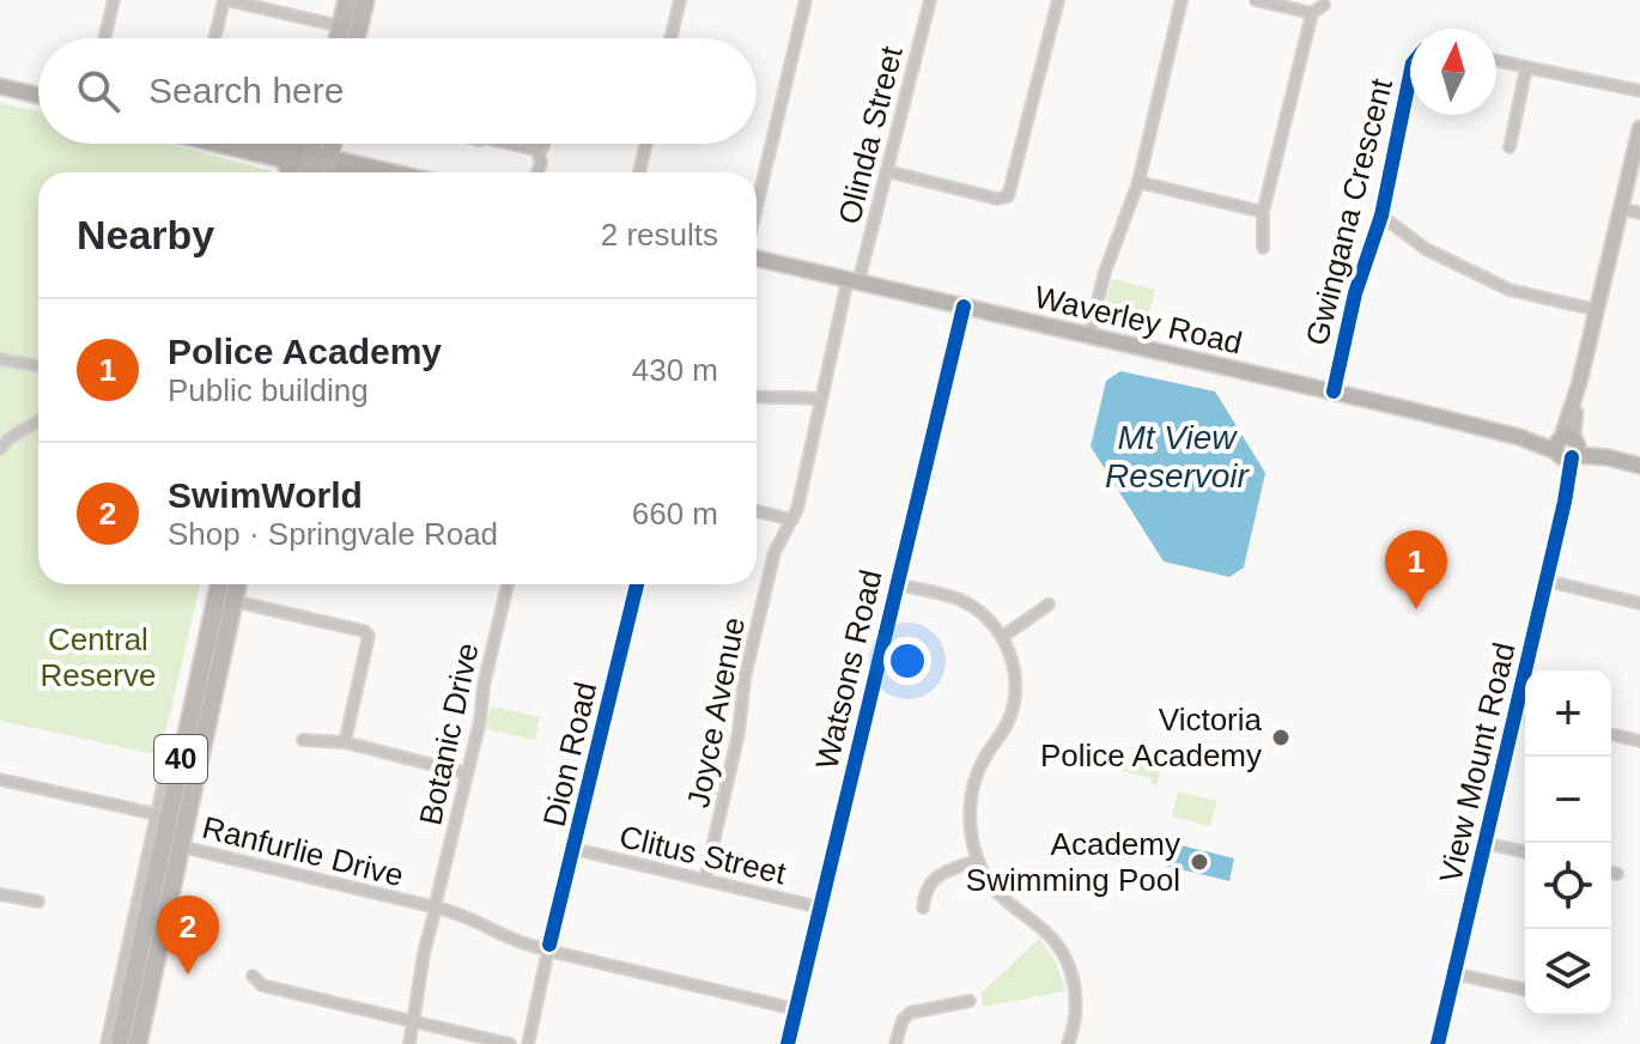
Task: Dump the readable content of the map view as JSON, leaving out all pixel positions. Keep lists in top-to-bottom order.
{
  "streets": {
    "highway": ["40"],
    "main road": ["Waverley Road"],
    "street": [
      "Olinda Street",
      "Gwingana Crescent",
      "Watsons Road",
      "Joyce Avenue",
      "Botanic Drive",
      "Dion Road",
      "View Mount Road",
      "Ranfurlie Drive",
      "Clitus Street"
    ]
  },
  "crossings": [
    ["Olinda Street", "Waverley Road"],
    ["Olinda Street", "Joyce Avenue"],
    ["Gwingana Crescent", "Waverley Road"],
    ["Waverley Road", "Watsons Road"],
    ["Waverley Road", "Joyce Avenue"],
    ["Waverley Road", "View Mount Road"],
    ["Watsons Road", "Ranfurlie Drive"],
    ["Watsons Road", "Clitus Street"],
    ["Joyce Avenue", "Clitus Street"],
    ["Botanic Drive", "Ranfurlie Drive"],
    ["Dion Road", "Ranfurlie Drive"],
    ["Dion Road", "Clitus Street"],
    ["40", "Ranfurlie Drive"]
  ],
  "water": ["Mt View Reservoir"],
  "parks": ["Central Reserve"],
  "places": ["Victoria Police Academy", "Academy Swimming Pool"],
  "north": "top",
  "page": {
    "search": "Search here",
    "heading": ["Nearby", "2 results"],
    "list": [
      {
        "mark": "1",
        "name": "Police Academy",
        "note": "Public building",
        "value": "430 m"
      },
      {
        "mark": "2",
        "name": "SwimWorld",
        "note": "Shop · Springvale Road",
        "value": "660 m"
      }
    ],
    "pins": ["1", "2"],
    "map_buttons": ["+", "−"]
  }
}
